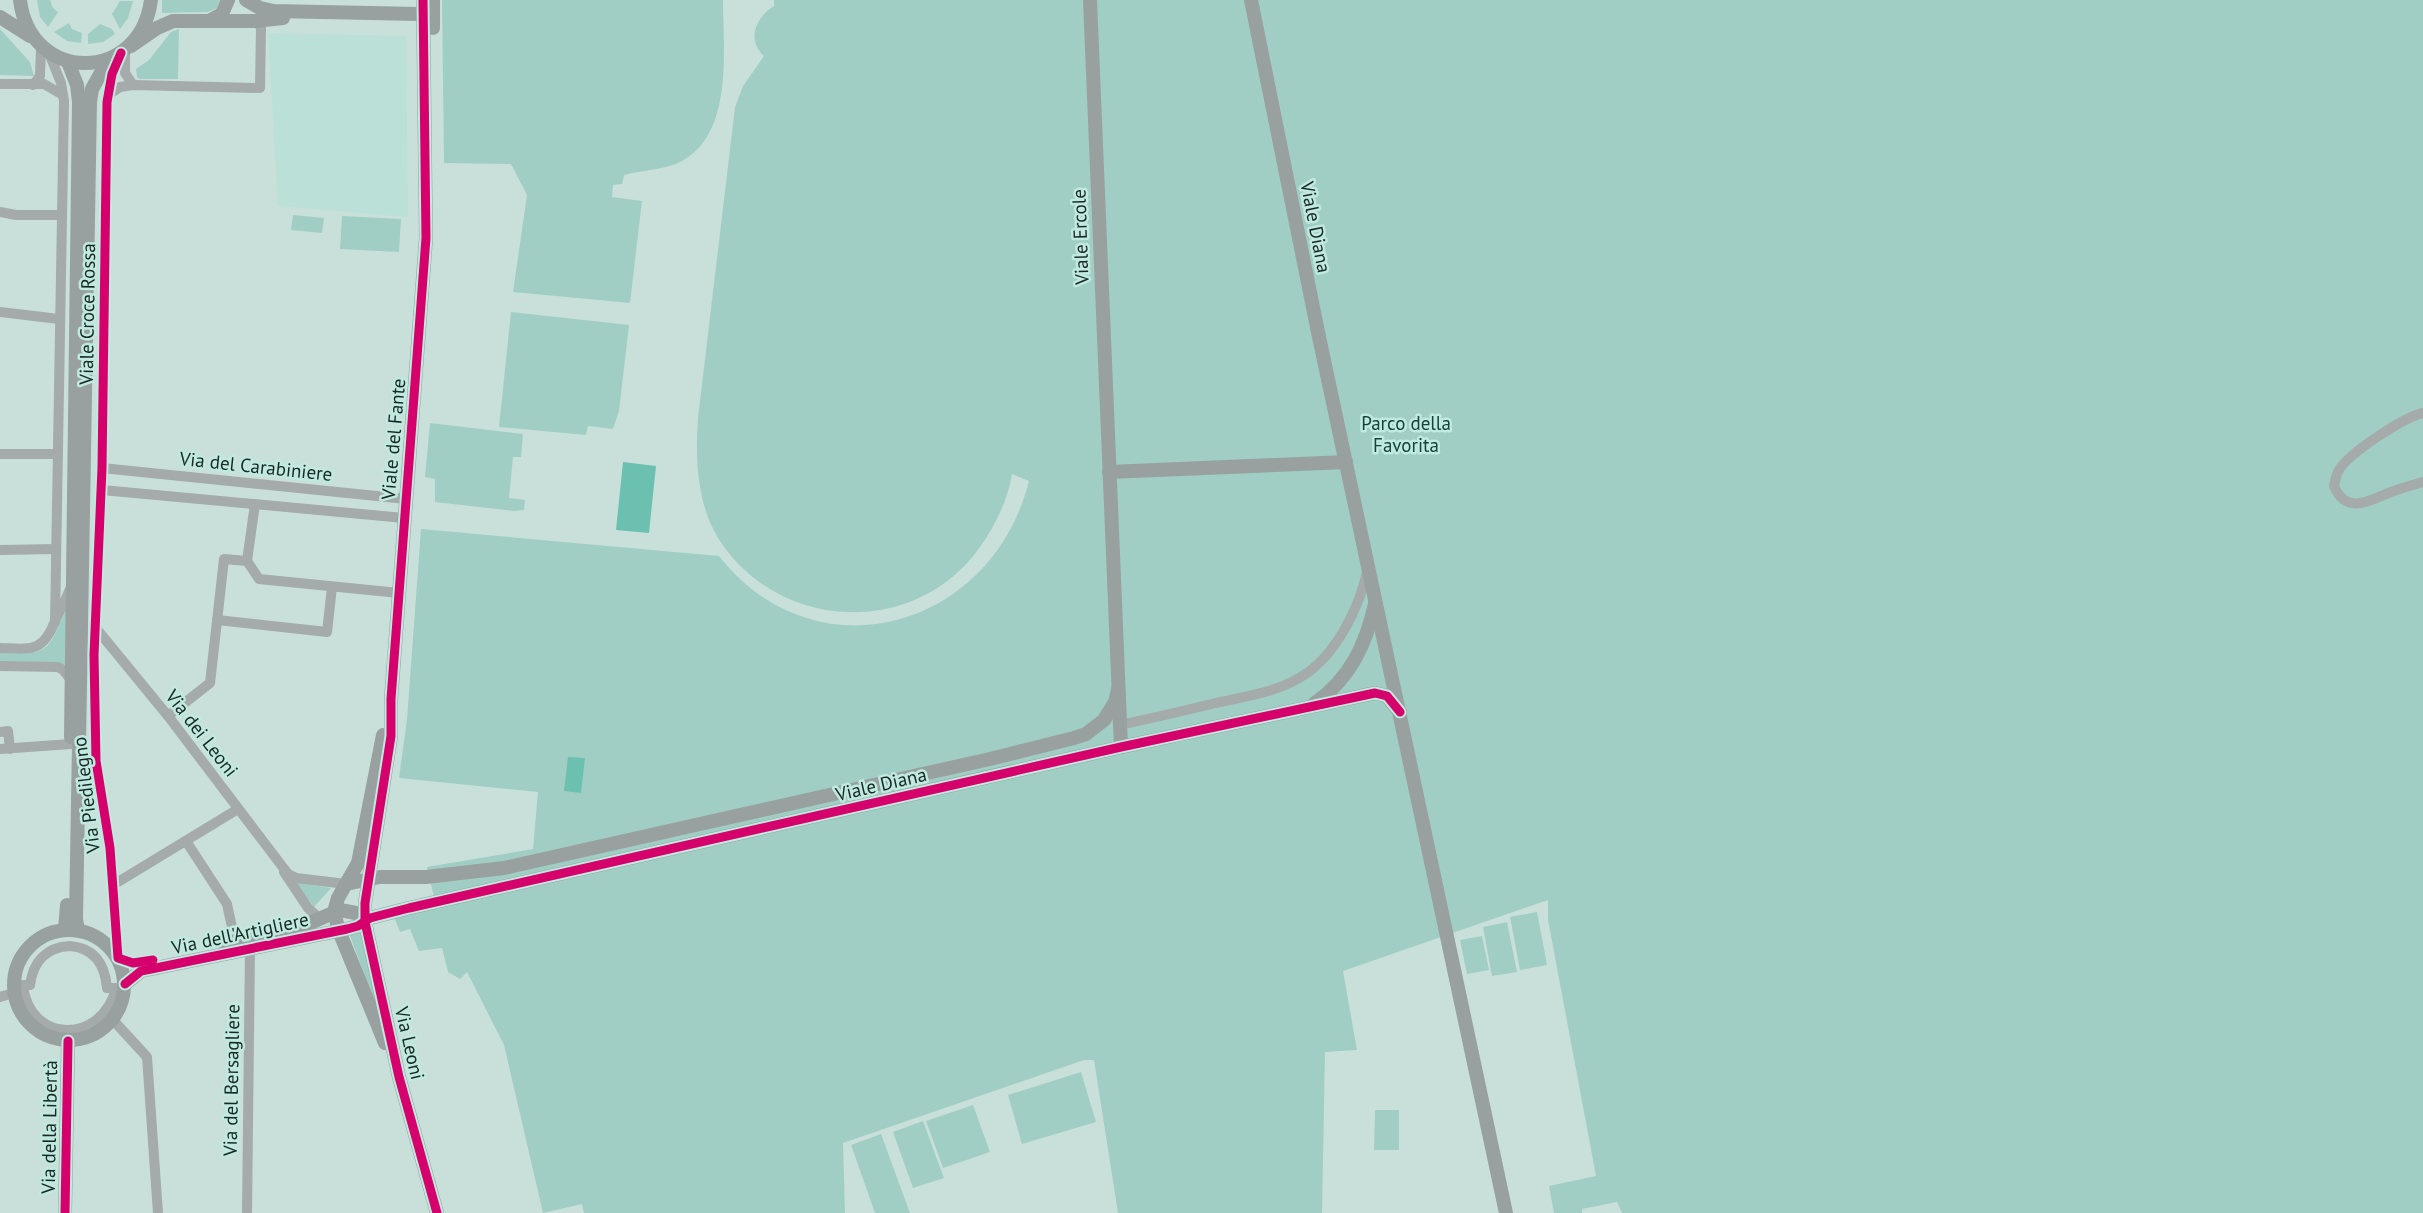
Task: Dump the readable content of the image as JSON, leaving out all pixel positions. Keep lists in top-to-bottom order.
{
  "streets": {
    "street": [
      "Viale Diana",
      "Viale Ercole",
      "Viale Croce Rossa",
      "Viale del Fante",
      "Via del Carabiniere",
      "Via dei Leoni",
      "Via Piedilegno",
      "Via dell'Artigliere",
      "Via Leoni",
      "Via del Bersagliere",
      "Via della Libertà"
    ]
  },
  "crossings": [
    ["Viale Diana", "Viale Ercole"],
    ["Viale Diana", "Viale del Fante"],
    ["Viale Diana", "Via dell'Artigliere"],
    ["Viale Diana", "Via Leoni"],
    ["Viale Croce Rossa", "Via del Carabiniere"],
    ["Viale Croce Rossa", "Via dei Leoni"],
    ["Viale Croce Rossa", "Via Piedilegno"],
    ["Viale del Fante", "Via del Carabiniere"],
    ["Viale del Fante", "Via Leoni"],
    ["Via dei Leoni", "Via Piedilegno"],
    ["Via dei Leoni", "Via dell'Artigliere"],
    ["Via Piedilegno", "Via dell'Artigliere"],
    ["Via dell'Artigliere", "Via Leoni"],
    ["Via dell'Artigliere", "Via del Bersagliere"]
  ],
  "parks": ["Parco della Favorita"]
}
